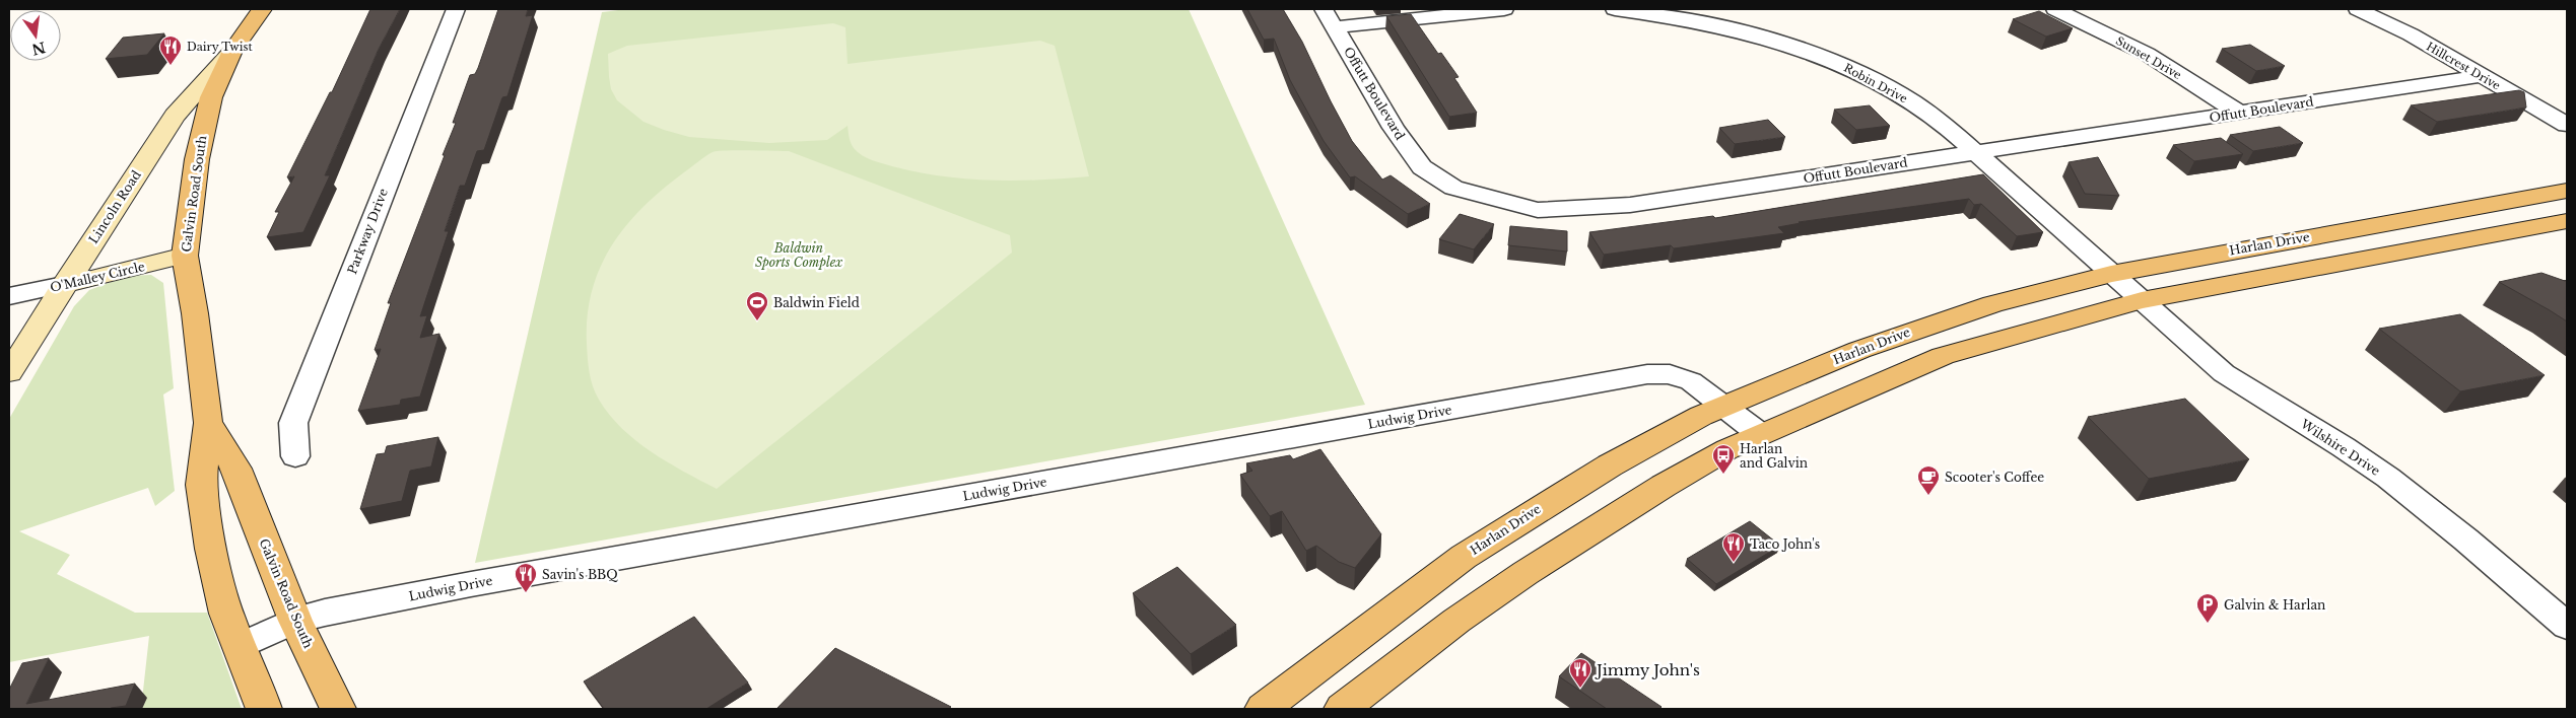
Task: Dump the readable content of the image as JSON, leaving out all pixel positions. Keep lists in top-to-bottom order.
{
  "streets": {
    "main road": [
      "Galvin Road South",
      "Lincoln Road",
      "Harlan Drive",
      "O'Malley Circle"
    ],
    "street": [
      "Sunset Drive",
      "Hillcrest Drive",
      "Robin Drive",
      "Offutt Boulevard",
      "Parkway Drive",
      "Ludwig Drive",
      "Wilshire Drive"
    ]
  },
  "crossings": [
    ["Sunset Drive", "Offutt Boulevard"],
    ["Hillcrest Drive", "Offutt Boulevard"],
    ["Robin Drive", "Offutt Boulevard"],
    ["Robin Drive", "Harlan Drive"],
    ["Robin Drive", "Wilshire Drive"],
    ["Galvin Road South", "Lincoln Road"],
    ["Galvin Road South", "O'Malley Circle"],
    ["Galvin Road South", "Ludwig Drive"],
    ["Lincoln Road", "O'Malley Circle"],
    ["Harlan Drive", "Ludwig Drive"],
    ["Harlan Drive", "Wilshire Drive"]
  ],
  "parks": ["Baldwin Sports Complex"],
  "places": {
    "restaurant": [
      "Dairy Twist",
      "Taco John's",
      "Savin's BBQ",
      "Jimmy John's"
    ],
    "sports": ["Baldwin Field"],
    "bus stop": ["Harlan and Galvin"],
    "cafe": ["Scooter's Coffee"],
    "parking": ["Galvin & Harlan"]
  },
  "north": "bottom"
}
